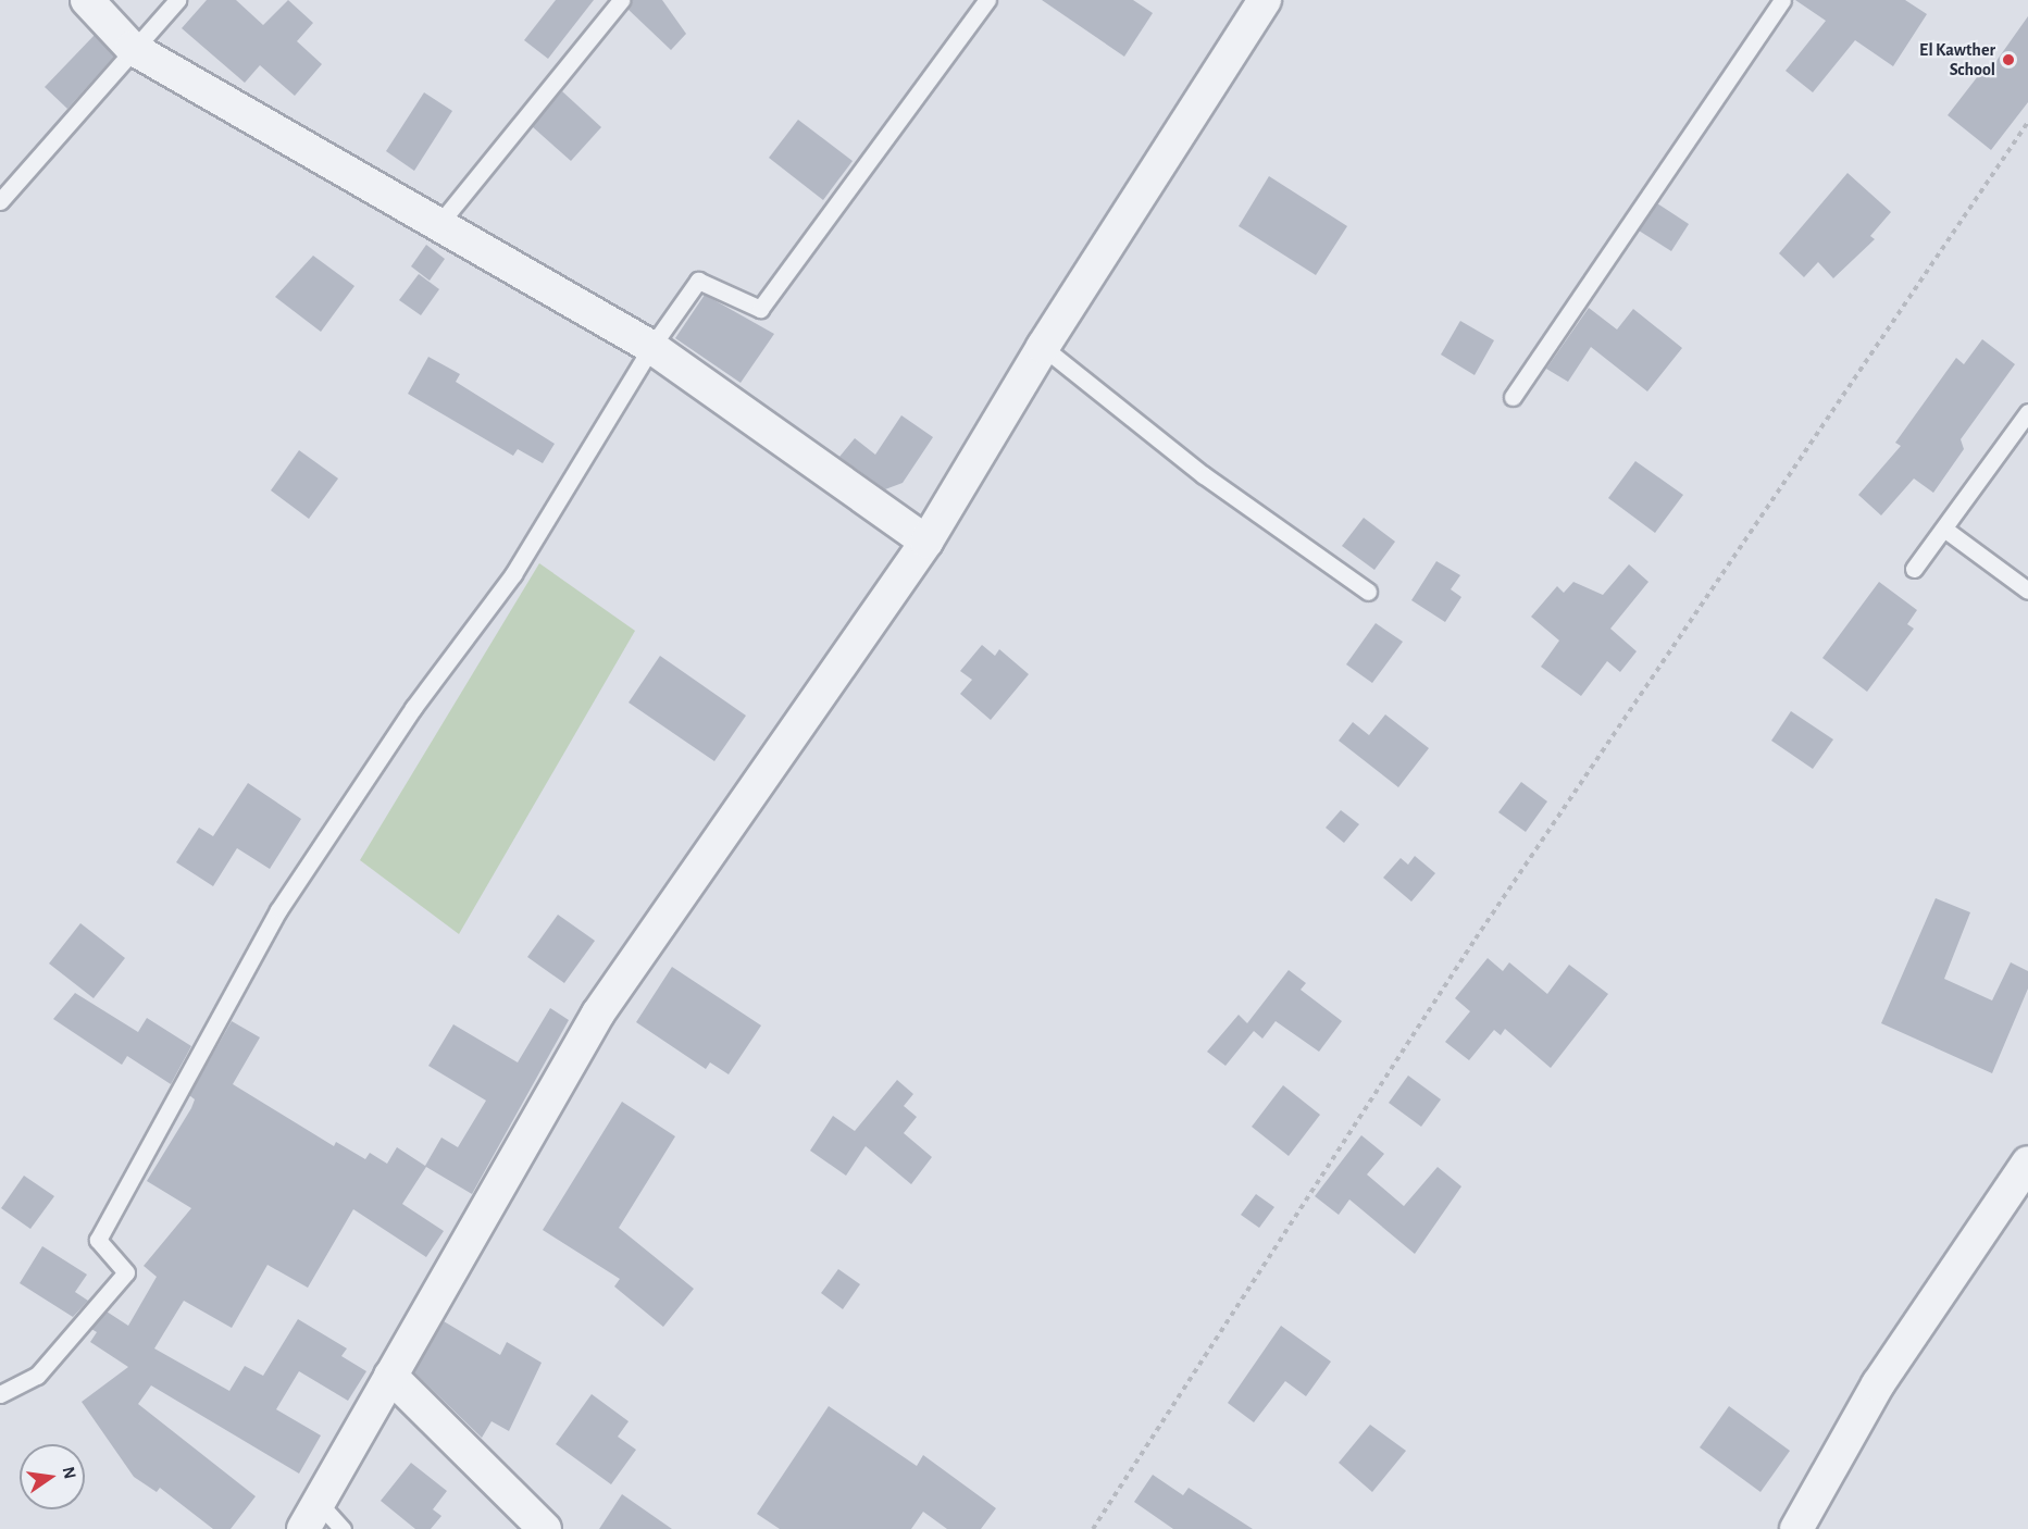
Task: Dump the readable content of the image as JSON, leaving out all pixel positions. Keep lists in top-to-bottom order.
{
  "places": ["El Kawther School"],
  "north": "right"
}
